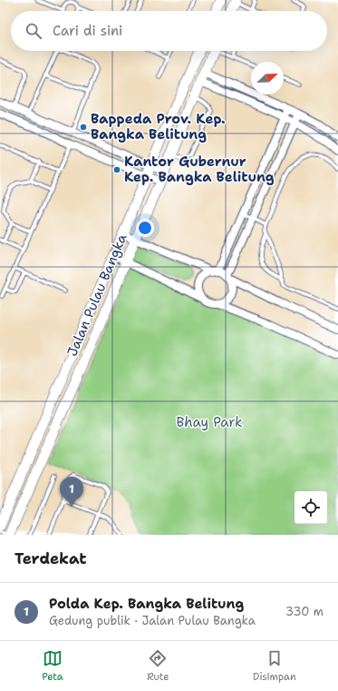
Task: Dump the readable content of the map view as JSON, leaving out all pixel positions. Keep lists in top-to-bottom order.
{
  "streets": {
    "main road": ["Jalan Pulau Bangka"]
  },
  "parks": ["Bhay Park"],
  "places": ["Bappeda Prov. Kep. Bangka Belitung", "Kantor Gubernur Kep. Bangka Belitung"],
  "north": "top right",
  "page": {
    "search": "Cari di sini",
    "pins": "1",
    "heading": "Terdekat",
    "list": [
      {
        "mark": "1",
        "name": "Polda Kep. Bangka Belitung",
        "note": "Gedung publik · Jalan Pulau Bangka",
        "value": "330 m"
      }
    ],
    "nav": ["Peta", "Rute", "Disimpan"]
  }
}
